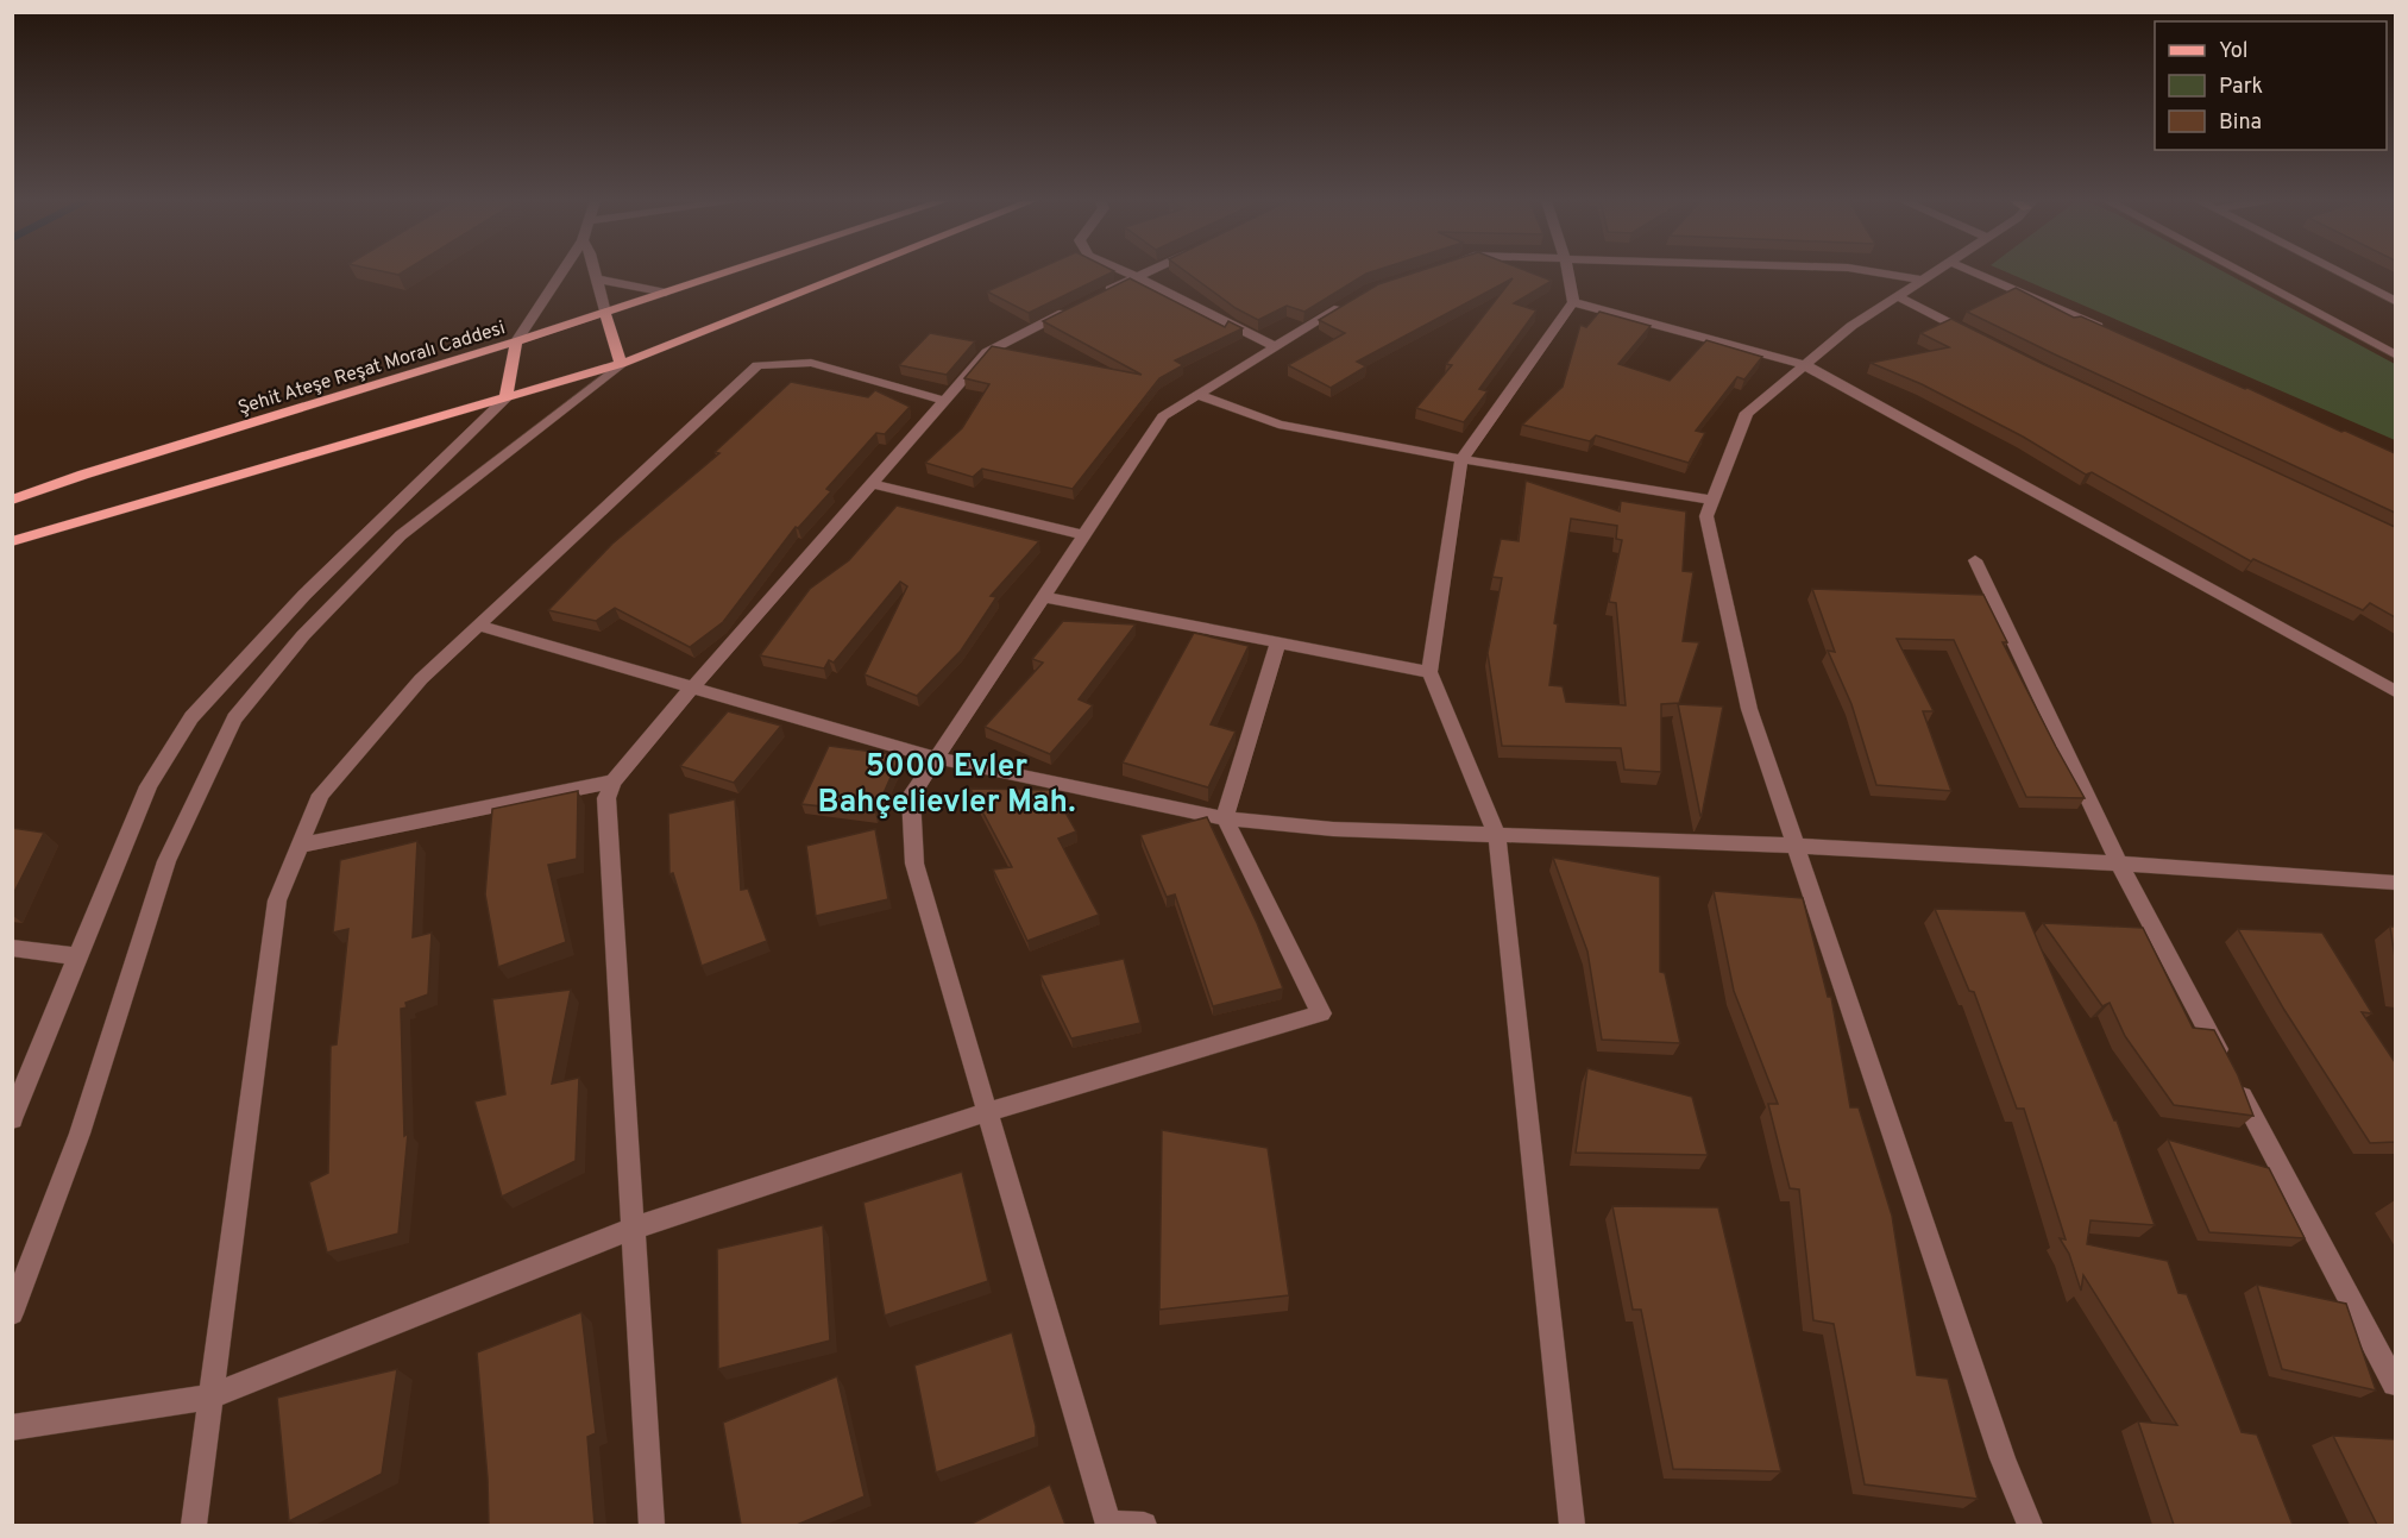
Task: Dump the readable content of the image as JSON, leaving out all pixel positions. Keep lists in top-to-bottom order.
{
  "streets": {
    "main road": ["Şehit Ateşe Reşat Moralı Caddesi"]
  },
  "districts": ["5000 Evler Bahçelievler Mah."],
  "legend": ["Yol", "Park", "Bina"]
}
